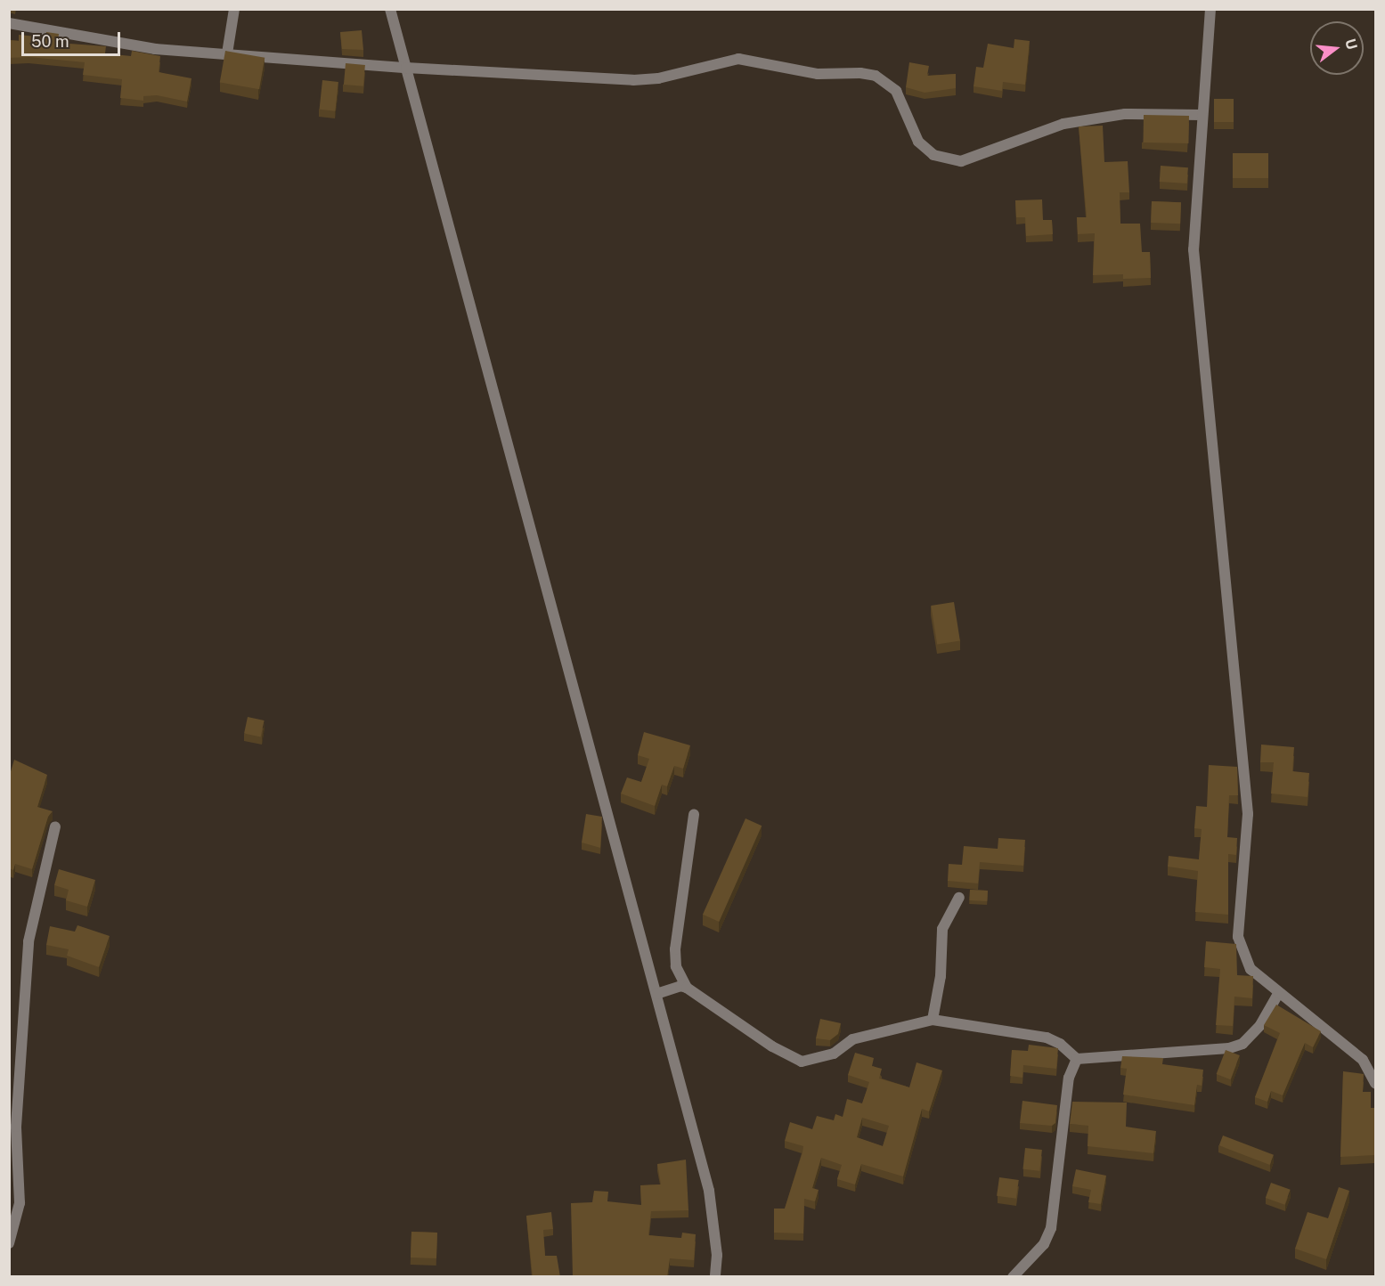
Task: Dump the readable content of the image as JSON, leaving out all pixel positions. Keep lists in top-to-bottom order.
{
  "scale_bar": "50 m",
  "north": "right"
}
